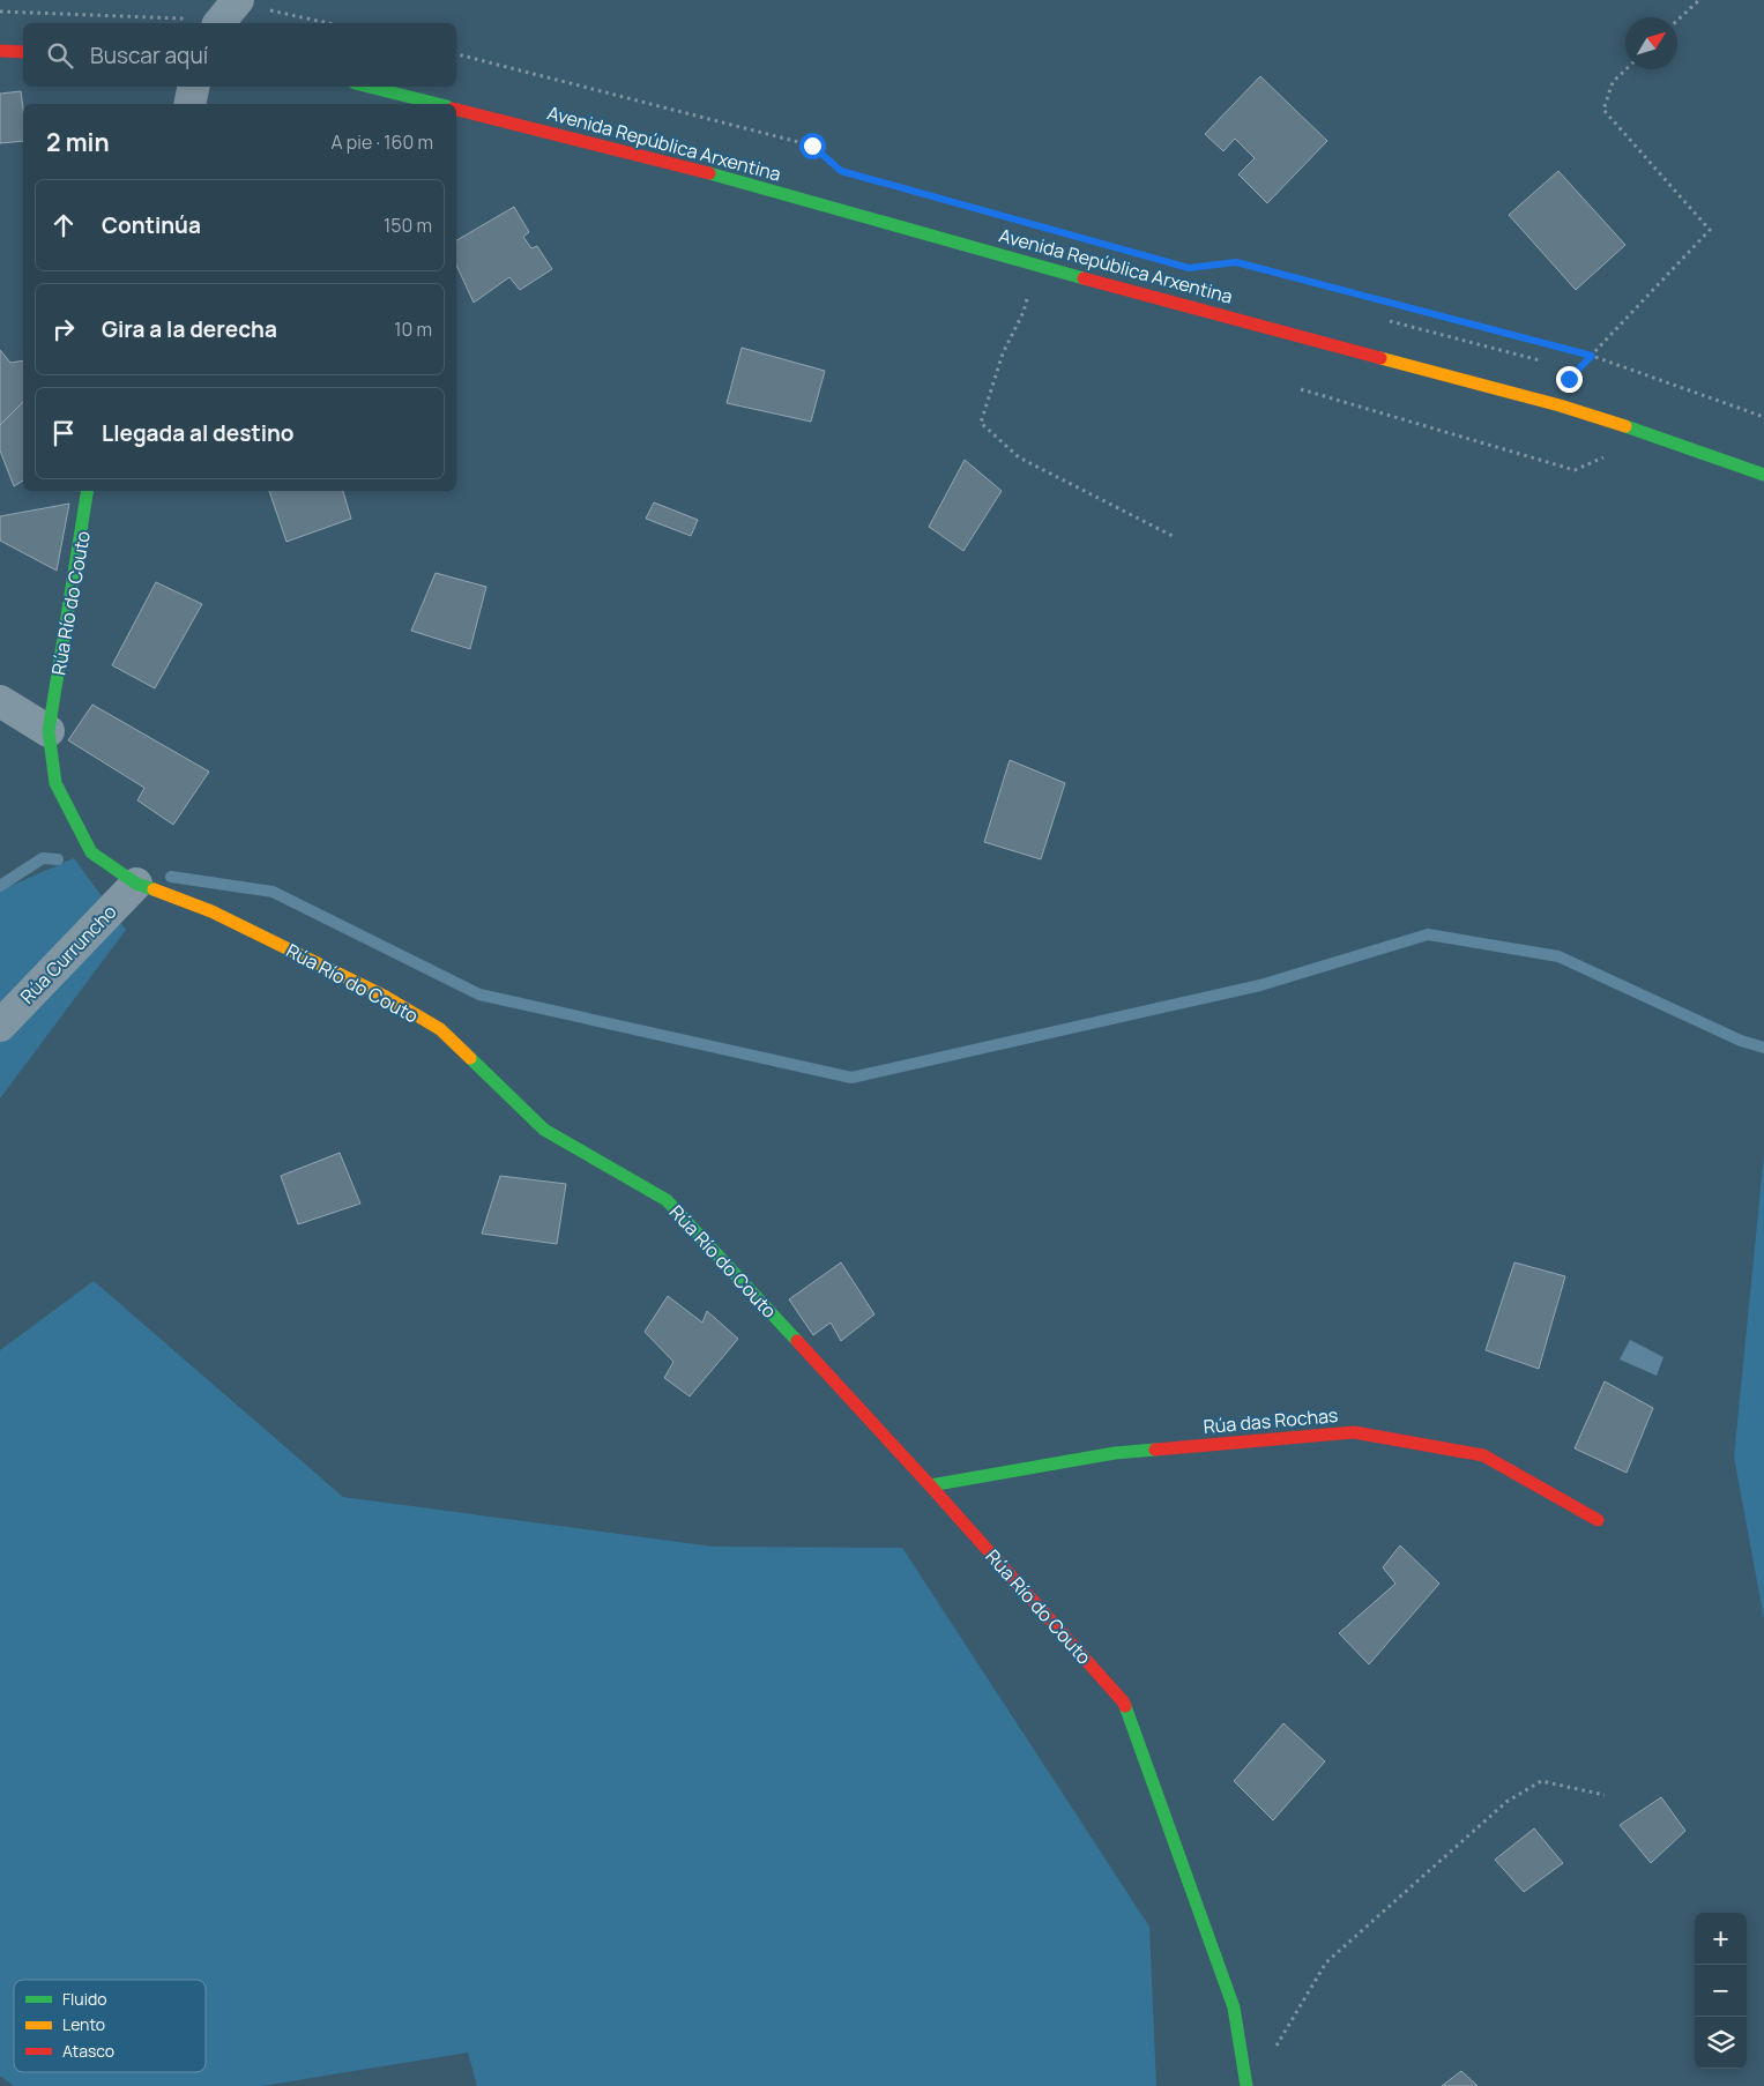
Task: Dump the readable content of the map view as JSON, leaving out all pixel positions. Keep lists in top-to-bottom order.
{
  "streets": {
    "street": [
      "Avenida República Arxentina",
      "Rúa Río do Couto",
      "Rúa Curruncho",
      "Rúa das Rochas"
    ]
  },
  "crossings": [
    ["Rúa Río do Couto", "Rúa Curruncho"],
    ["Rúa Río do Couto", "Rúa das Rochas"]
  ],
  "legend": ["Fluido", "Lento", "Atasco"],
  "north": "top right",
  "page": {
    "search": "Buscar aquí",
    "heading": ["2 min", "A pie · 160 m"],
    "list": [
      ["Continúa", "150 m"],
      ["Gira a la derecha", "10 m"],
      "Llegada al destino"
    ],
    "map_buttons": ["+", "−"]
  }
}
